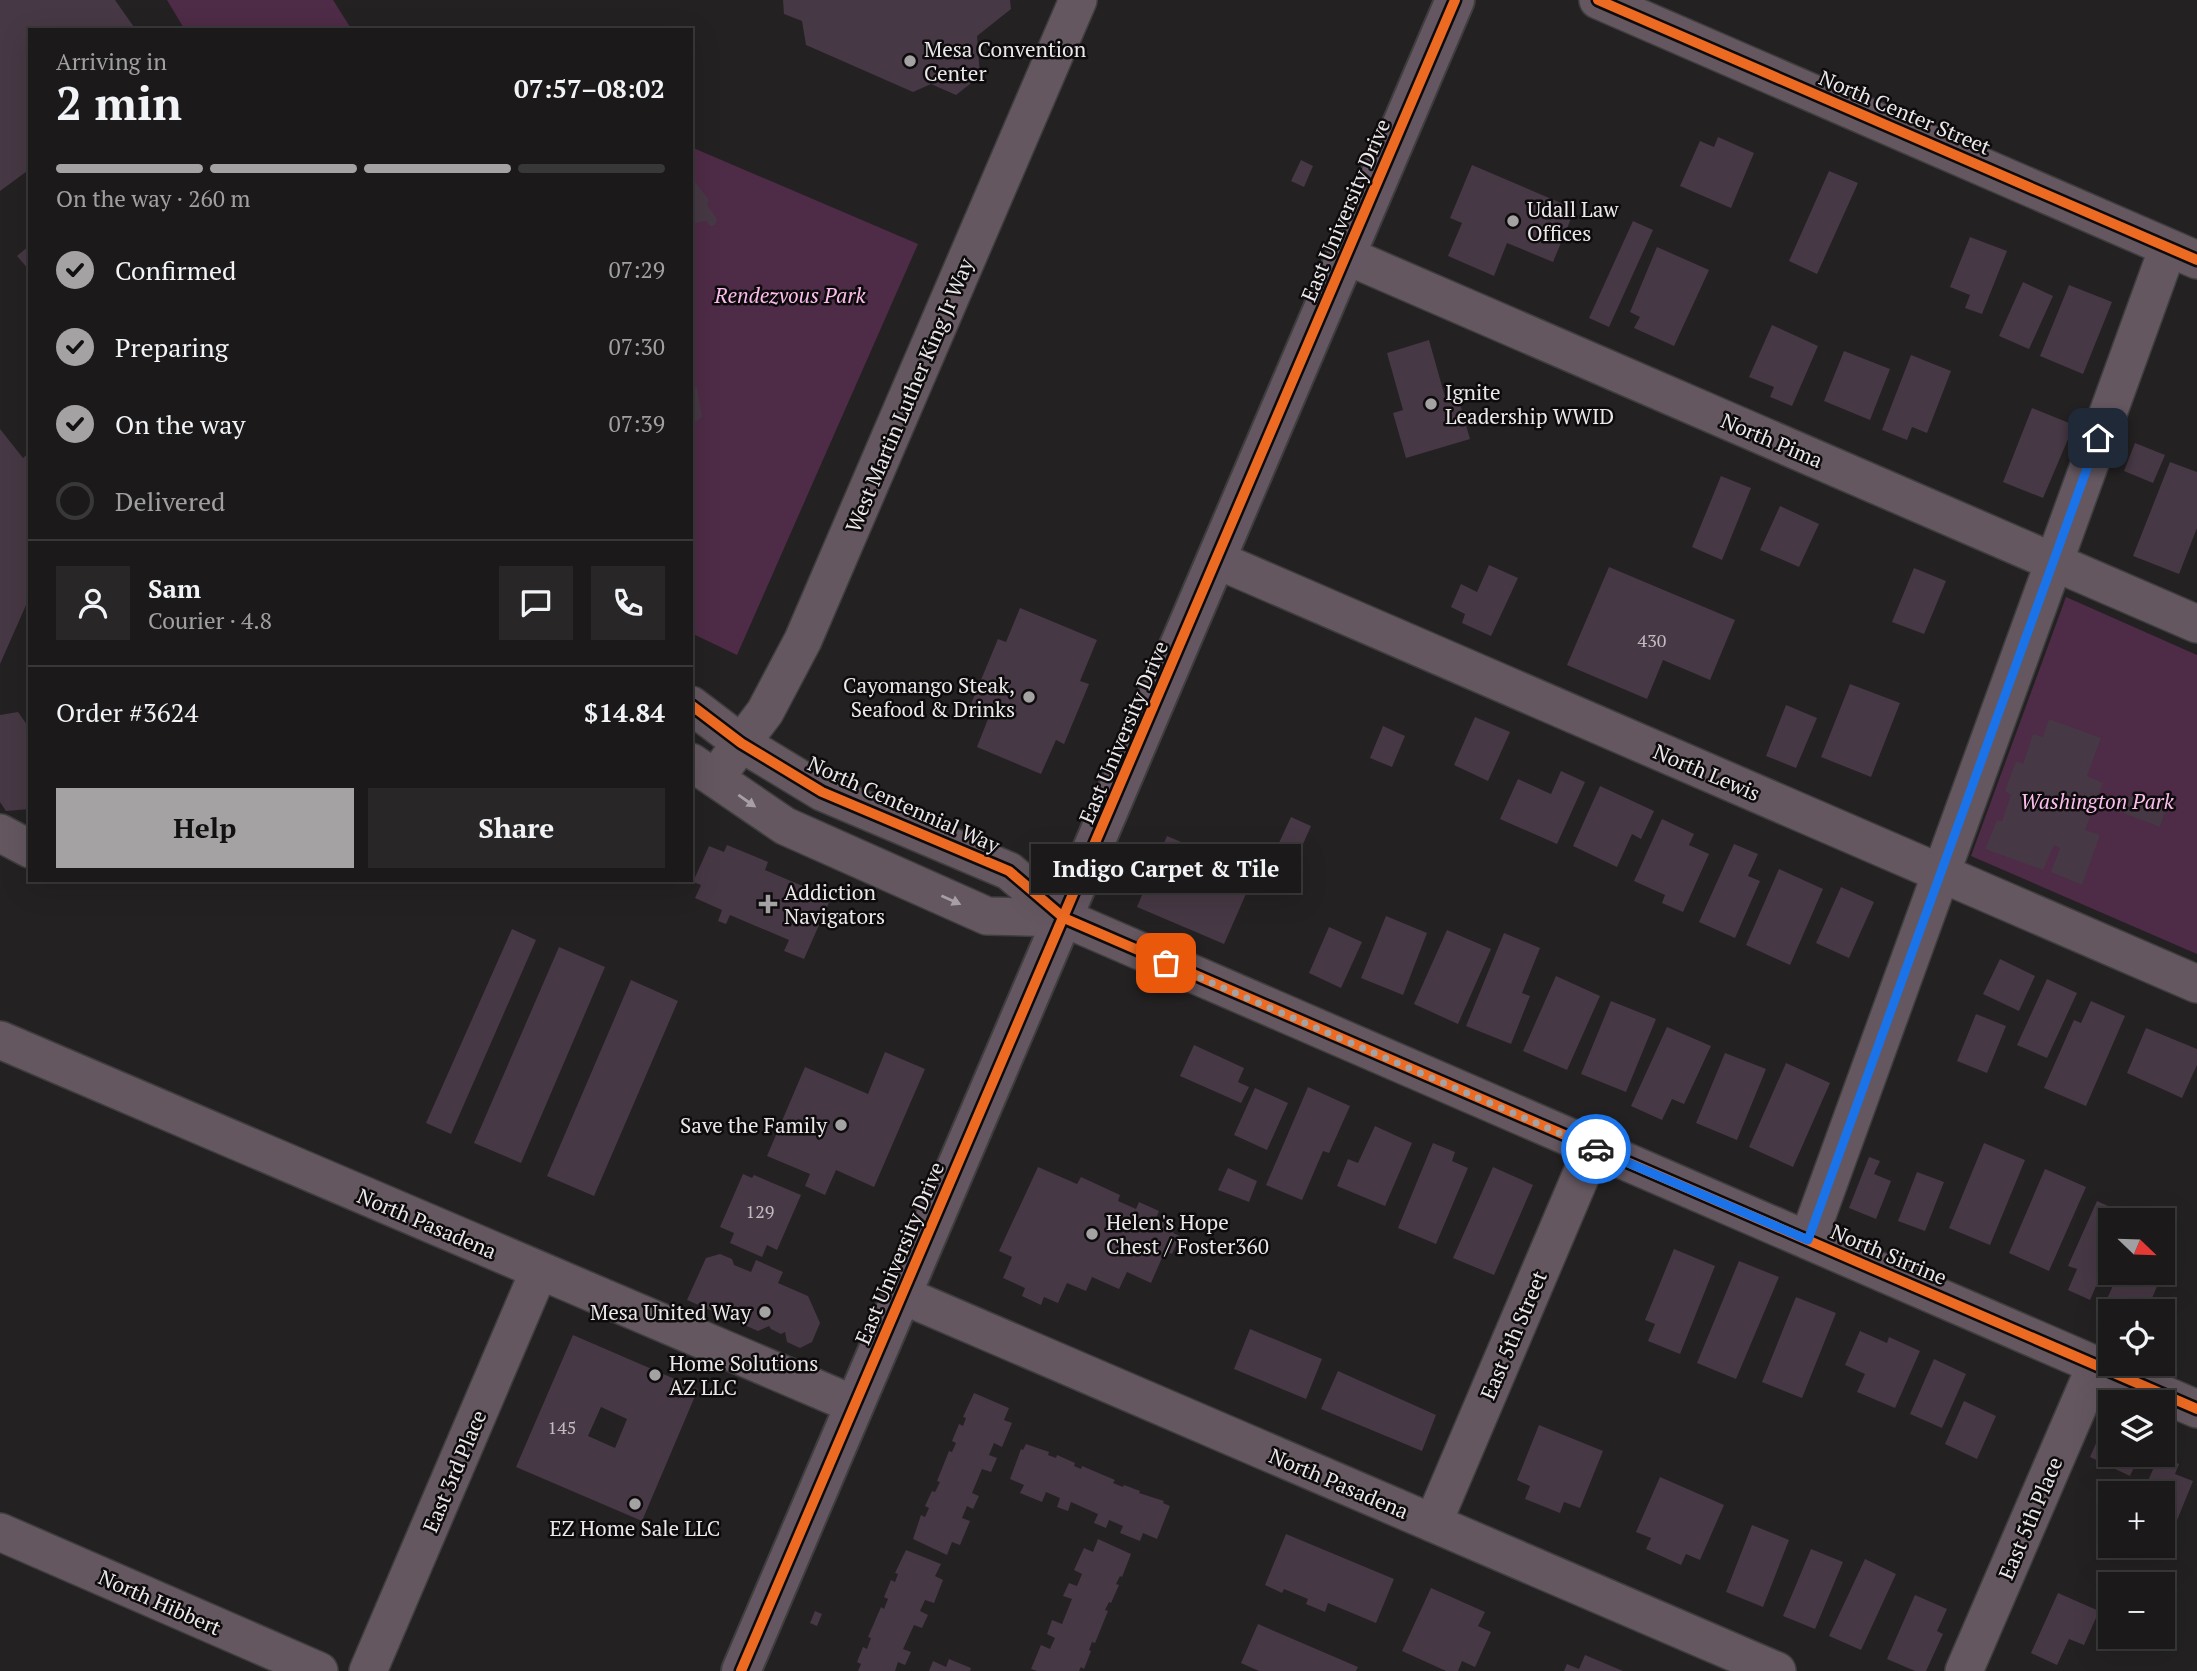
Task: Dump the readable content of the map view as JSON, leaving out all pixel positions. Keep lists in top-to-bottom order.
{
  "streets": {
    "main road": ["East University Drive"],
    "street": [
      "North Center Street",
      "West Martin Luther King Jr Way",
      "North Pima",
      "North Lewis",
      "North Centennial Way",
      "North Pasadena",
      "North Sirrine",
      "East 5th Street",
      "East 3rd Place",
      "East 5th Place",
      "North Hibbert"
    ]
  },
  "crossings": [
    ["East University Drive", "North Pima"],
    ["East University Drive", "North Lewis"],
    ["East University Drive", "North Centennial Way"],
    ["East University Drive", "North Pasadena"],
    ["East University Drive", "North Sirrine"],
    ["West Martin Luther King Jr Way", "North Centennial Way"],
    ["North Centennial Way", "North Sirrine"],
    ["North Pasadena", "East 5th Street"],
    ["North Pasadena", "East 3rd Place"],
    ["North Sirrine", "East 5th Street"],
    ["North Sirrine", "East 5th Place"]
  ],
  "parks": ["Rendezvous Park", "Washington Park"],
  "places": {
    "other": [
      "Mesa Convention Center",
      "Udall Law Offices",
      "Ignite Leadership WWID",
      "Cayomango Steak, Seafood & Drinks",
      "Indigo Carpet & Tile",
      "Save the Family",
      "Helen's Hope Chest / Foster360",
      "Mesa United Way",
      "Home Solutions AZ LLC",
      "EZ Home Sale LLC"
    ],
    "health": ["Addiction Navigators"]
  },
  "house_numbers": ["430", "129", "145"],
  "north": "bottom right",
  "page": {
    "heading": ["2 min", "Arriving in", "07:57–08:02"],
    "panel": [
      "Sam",
      "Courier · 4.8",
      "Order #3624",
      "$14.84"
    ],
    "bar": "On the way · 260 m",
    "list": [
      ["Confirmed", "07:29"],
      ["Preparing", "07:30"],
      ["On the way", "07:39"],
      "Delivered"
    ],
    "buttons": ["Help", "Share"],
    "bubble": "Indigo Carpet & Tile",
    "map_buttons": ["+", "−"]
  }
}
